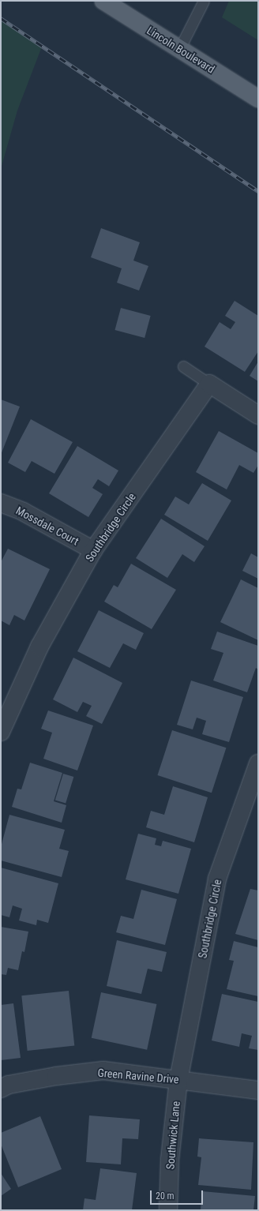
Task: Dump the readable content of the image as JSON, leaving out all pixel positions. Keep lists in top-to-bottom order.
{
  "streets": {
    "main road": ["Lincoln Boulevard"],
    "street": [
      "Mossdale Court",
      "Southbridge Circle",
      "Green Ravine Drive",
      "Southwick Lane"
    ]
  },
  "crossings": [
    ["Mossdale Court", "Southbridge Circle"],
    ["Southbridge Circle", "Green Ravine Drive"],
    ["Southbridge Circle", "Southwick Lane"],
    ["Green Ravine Drive", "Southwick Lane"]
  ],
  "scale_bar": "20 m"
}
